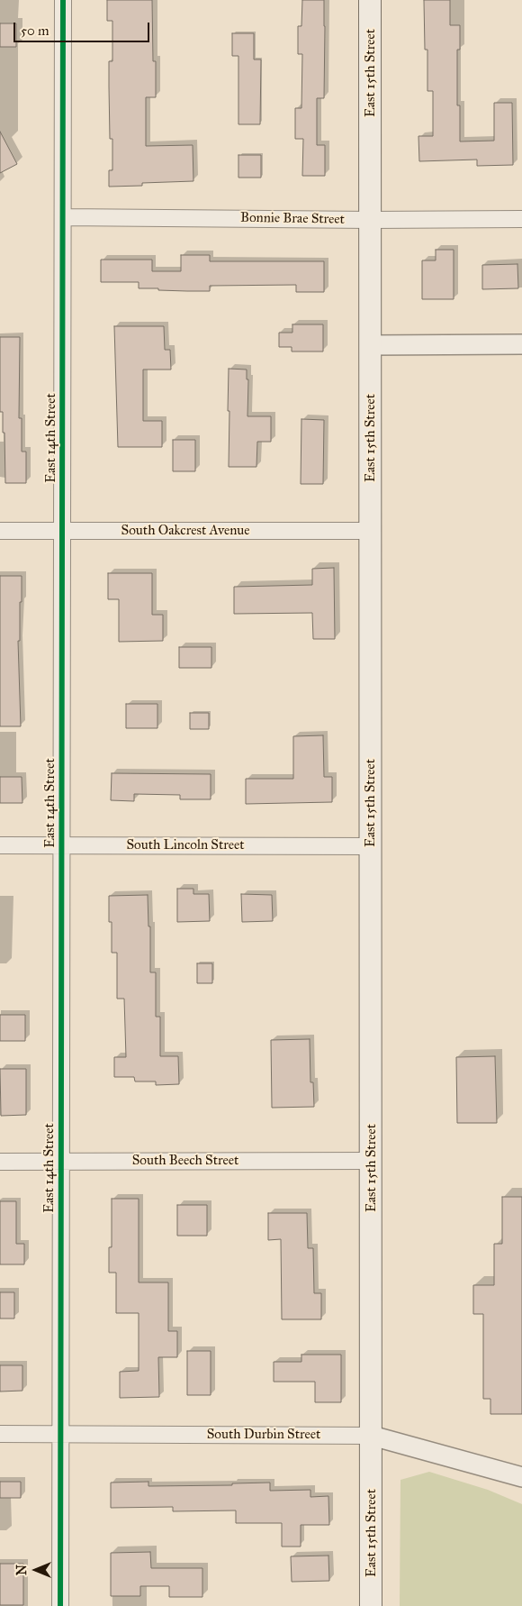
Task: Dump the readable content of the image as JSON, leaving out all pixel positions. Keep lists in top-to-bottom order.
{
  "streets": {
    "main road": ["East 15th Street"],
    "street": [
      "Bonnie Brae Street",
      "East 14th Street",
      "South Oakcrest Avenue",
      "South Lincoln Street",
      "South Beech Street",
      "South Durbin Street"
    ]
  },
  "crossings": [
    ["East 15th Street", "Bonnie Brae Street"],
    ["East 15th Street", "South Oakcrest Avenue"],
    ["East 15th Street", "South Lincoln Street"],
    ["East 15th Street", "South Beech Street"],
    ["East 15th Street", "South Durbin Street"],
    ["Bonnie Brae Street", "East 14th Street"],
    ["East 14th Street", "South Oakcrest Avenue"],
    ["East 14th Street", "South Lincoln Street"],
    ["East 14th Street", "South Beech Street"],
    ["East 14th Street", "South Durbin Street"]
  ],
  "scale_bar": "50 m",
  "north": "left"
}
